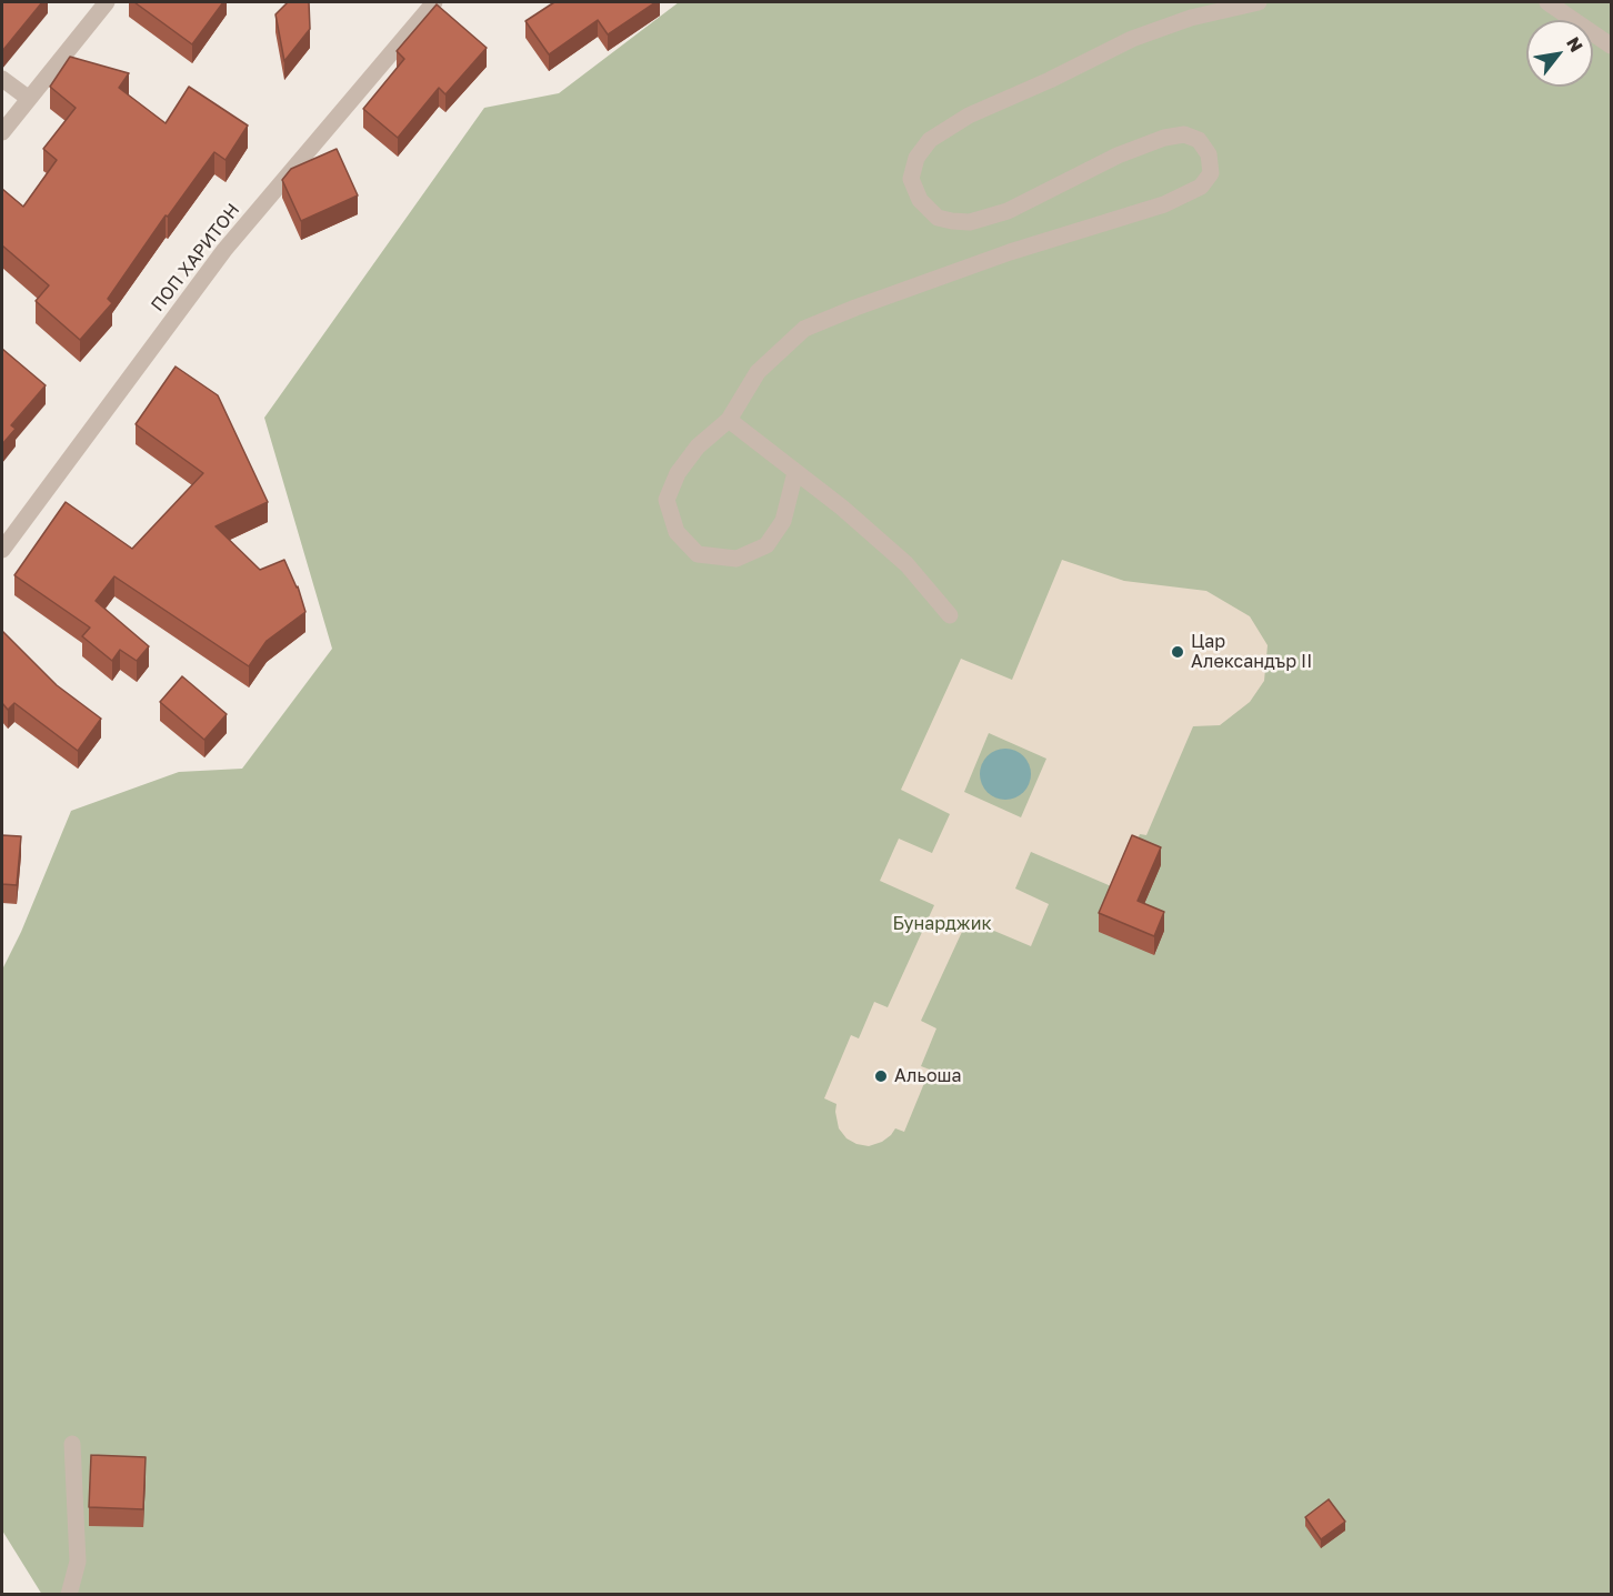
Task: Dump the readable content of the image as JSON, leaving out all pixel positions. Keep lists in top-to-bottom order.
{
  "streets": {
    "street": ["ПОП ХАРИТОН"]
  },
  "parks": ["Бунарджик"],
  "places": ["Цар Александър II", "Альоша"],
  "north": "top right"
}
